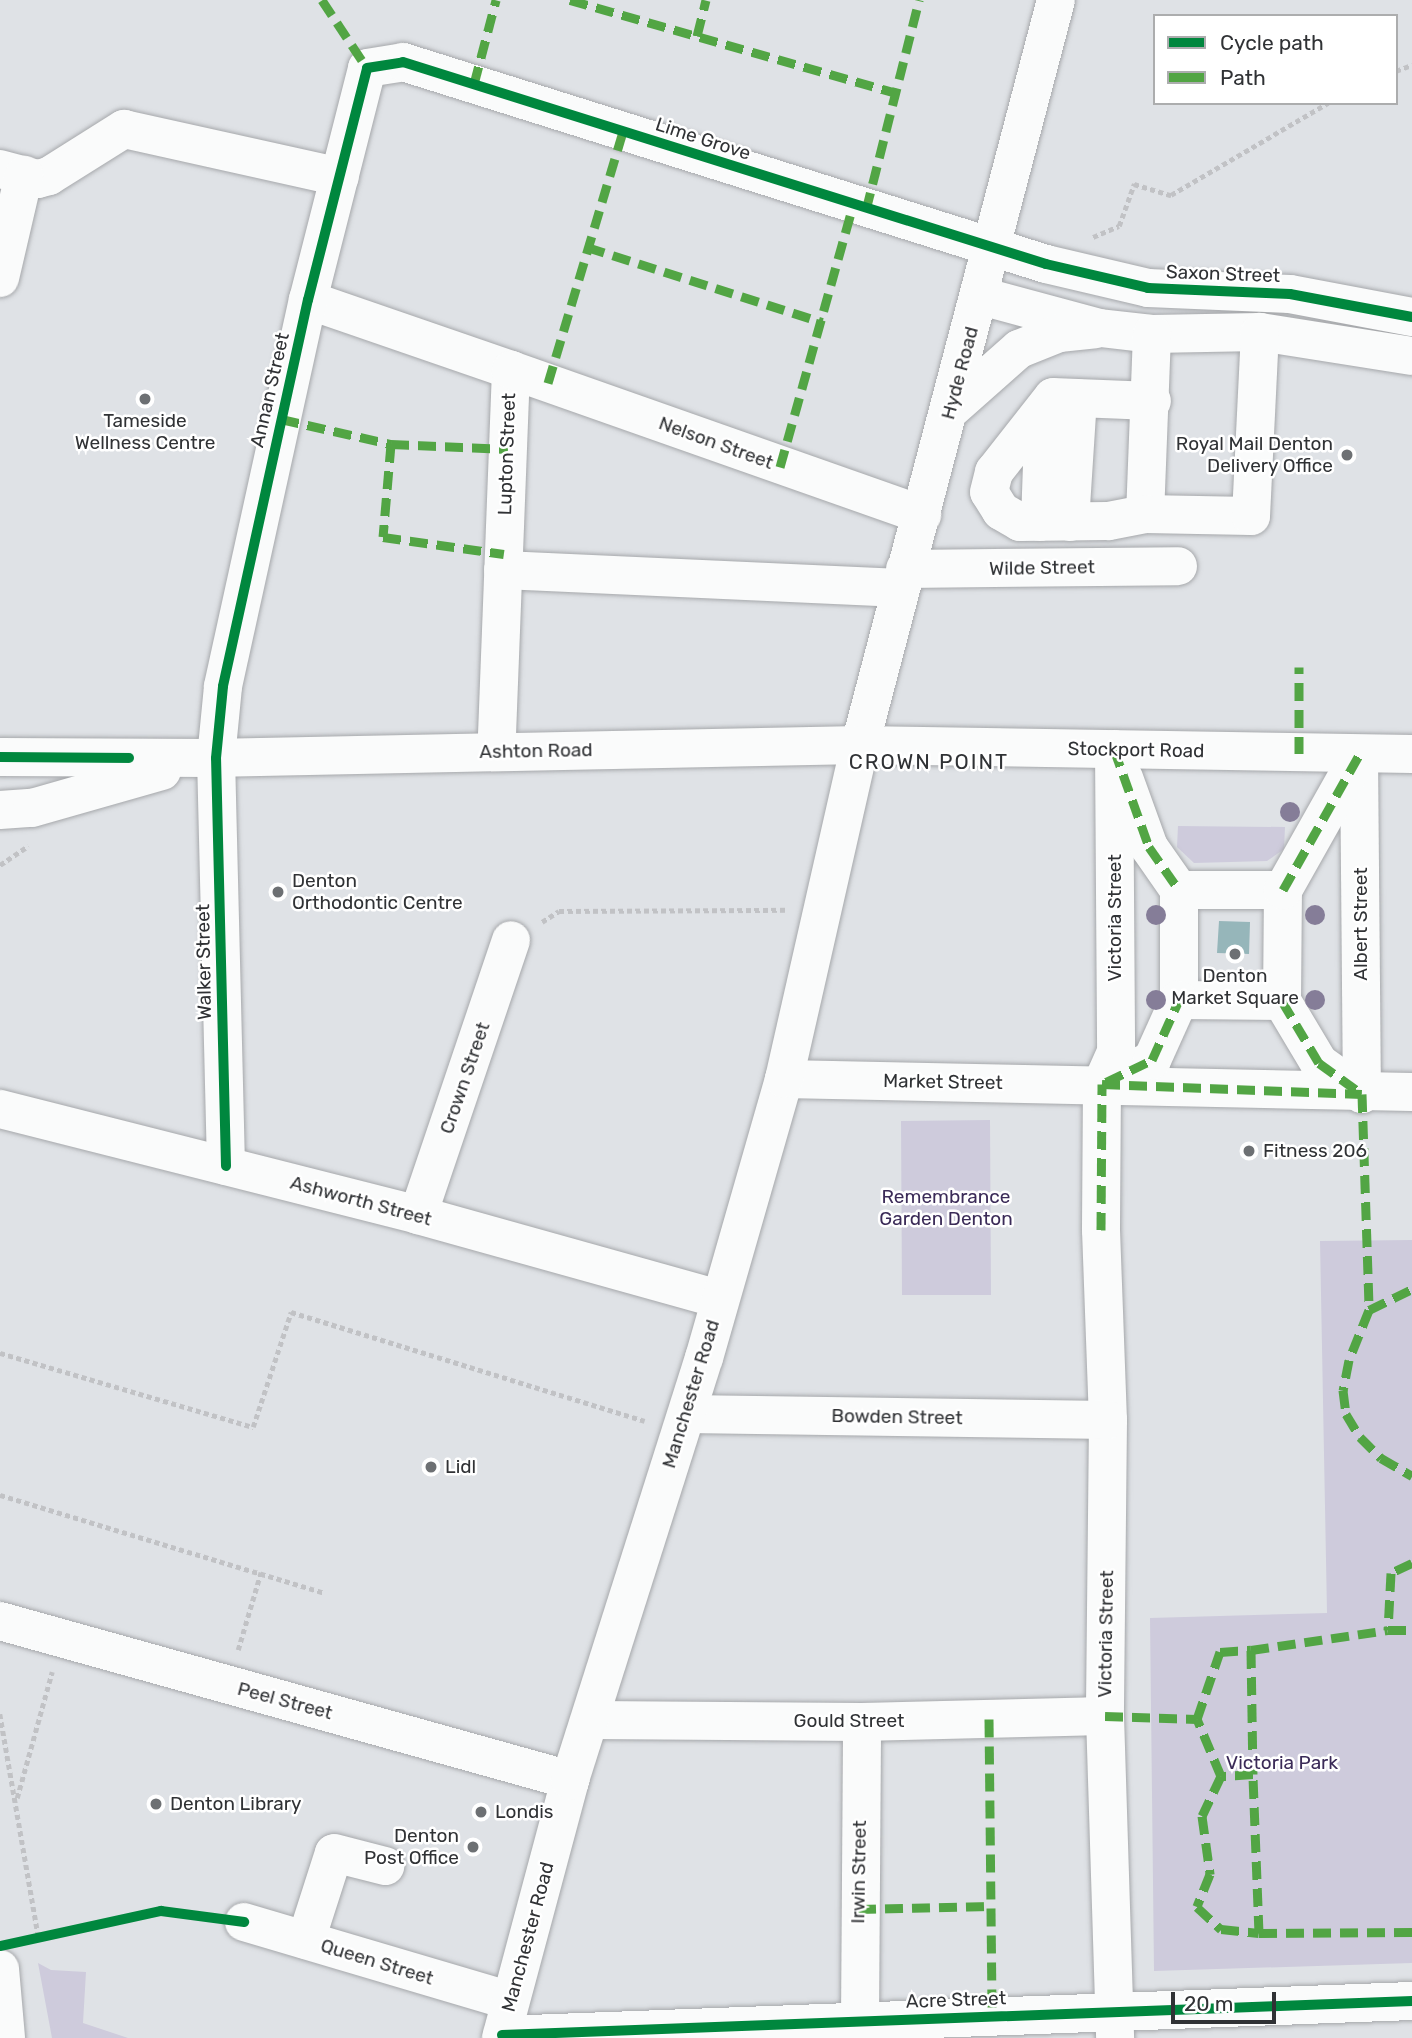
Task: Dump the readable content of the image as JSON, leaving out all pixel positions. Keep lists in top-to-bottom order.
{
  "streets": {
    "main road": [
      "Lime Grove",
      "Saxon Street",
      "Hyde Road",
      "Annan Street",
      "Nelson Street",
      "Lupton Street",
      "Wilde Street",
      "Stockport Road",
      "Ashton Road",
      "Victoria Street",
      "Albert Street",
      "Walker Street",
      "Crown Street",
      "Market Street",
      "Ashworth Street",
      "Manchester Road",
      "Bowden Street",
      "Peel Street",
      "Gould Street",
      "Irwin Street",
      "Queen Street",
      "Acre Street"
    ]
  },
  "crossings": [
    ["Lime Grove", "Saxon Street"],
    ["Lime Grove", "Hyde Road"],
    ["Lime Grove", "Annan Street"],
    ["Saxon Street", "Hyde Road"],
    ["Hyde Road", "Nelson Street"],
    ["Hyde Road", "Wilde Street"],
    ["Hyde Road", "Stockport Road"],
    ["Hyde Road", "Ashton Road"],
    ["Hyde Road", "Manchester Road"],
    ["Annan Street", "Lupton Street"],
    ["Annan Street", "Ashton Road"],
    ["Annan Street", "Walker Street"],
    ["Nelson Street", "Lupton Street"],
    ["Lupton Street", "Wilde Street"],
    ["Lupton Street", "Ashton Road"],
    ["Stockport Road", "Ashton Road"],
    ["Stockport Road", "Victoria Street"],
    ["Stockport Road", "Albert Street"],
    ["Stockport Road", "Manchester Road"],
    ["Ashton Road", "Walker Street"],
    ["Ashton Road", "Manchester Road"],
    ["Victoria Street", "Market Street"],
    ["Victoria Street", "Bowden Street"],
    ["Victoria Street", "Gould Street"],
    ["Victoria Street", "Acre Street"],
    ["Albert Street", "Market Street"],
    ["Walker Street", "Ashworth Street"],
    ["Crown Street", "Ashworth Street"],
    ["Market Street", "Manchester Road"],
    ["Ashworth Street", "Manchester Road"],
    ["Manchester Road", "Bowden Street"],
    ["Manchester Road", "Peel Street"],
    ["Manchester Road", "Gould Street"],
    ["Manchester Road", "Queen Street"],
    ["Manchester Road", "Acre Street"],
    ["Gould Street", "Irwin Street"],
    ["Irwin Street", "Acre Street"],
    ["Queen Street", "Acre Street"]
  ],
  "districts": ["CROWN POINT"],
  "parks": ["Remembrance Garden Denton", "Victoria Park"],
  "places": [
    "Tameside Wellness Centre",
    "Royal Mail Denton Delivery Office",
    "Denton Orthodontic Centre",
    "Denton Market Square",
    "Fitness 206",
    "Lidl",
    "Denton Library",
    "Londis",
    "Denton Post Office"
  ],
  "legend": ["Cycle path", "Path"],
  "scale_bar": "20 m"
}
